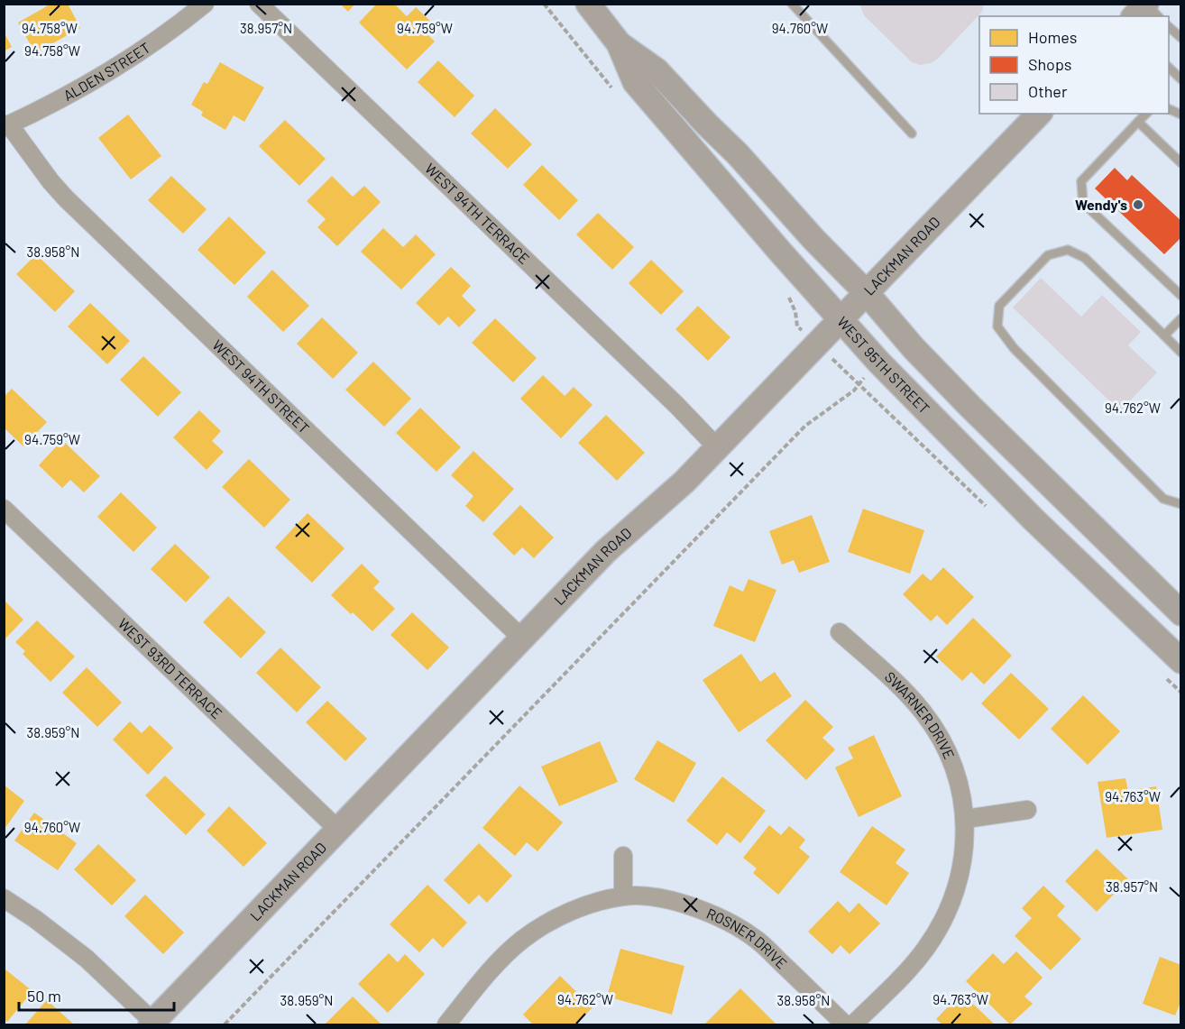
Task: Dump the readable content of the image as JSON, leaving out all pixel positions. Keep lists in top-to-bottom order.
{
  "streets": {
    "main road": ["LACKMAN ROAD", "WEST 95TH STREET"],
    "street": [
      "ALDEN STREET",
      "WEST 94TH TERRACE",
      "WEST 94TH STREET",
      "WEST 93RD TERRACE",
      "SWARNER DRIVE",
      "ROSNER DRIVE"
    ]
  },
  "crossings": [
    ["ALDEN STREET", "WEST 94TH STREET"],
    ["WEST 94TH TERRACE", "LACKMAN ROAD"],
    ["LACKMAN ROAD", "WEST 95TH STREET"],
    ["LACKMAN ROAD", "WEST 94TH STREET"],
    ["LACKMAN ROAD", "WEST 93RD TERRACE"]
  ],
  "places": ["Wendy's"],
  "legend": ["Homes", "Shops", "Other"],
  "scale_bar": "50 m",
  "coordinates": [
    "38.957°N",
    "94.760°W",
    "94.758°W",
    "94.759°W",
    "38.958°N",
    "94.762°W",
    "38.959°N",
    "94.763°W"
  ]
}
